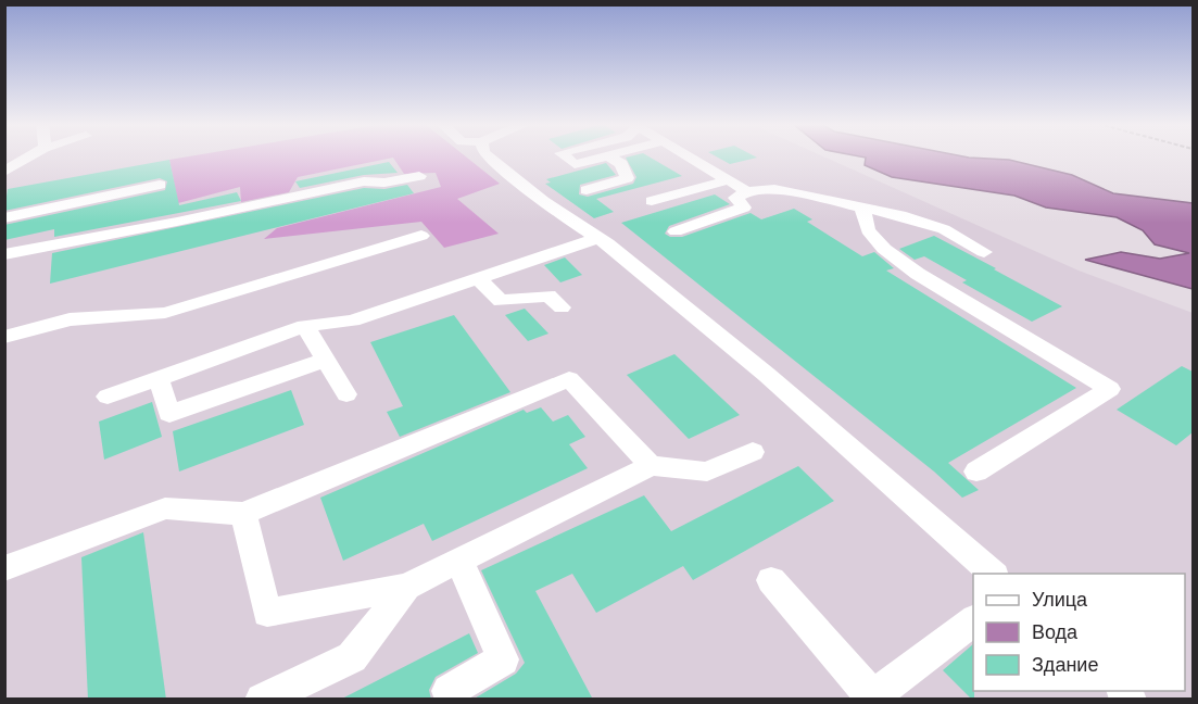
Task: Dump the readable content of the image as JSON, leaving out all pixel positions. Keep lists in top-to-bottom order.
{
  "legend": ["Улица", "Вода", "Здание"]
}
